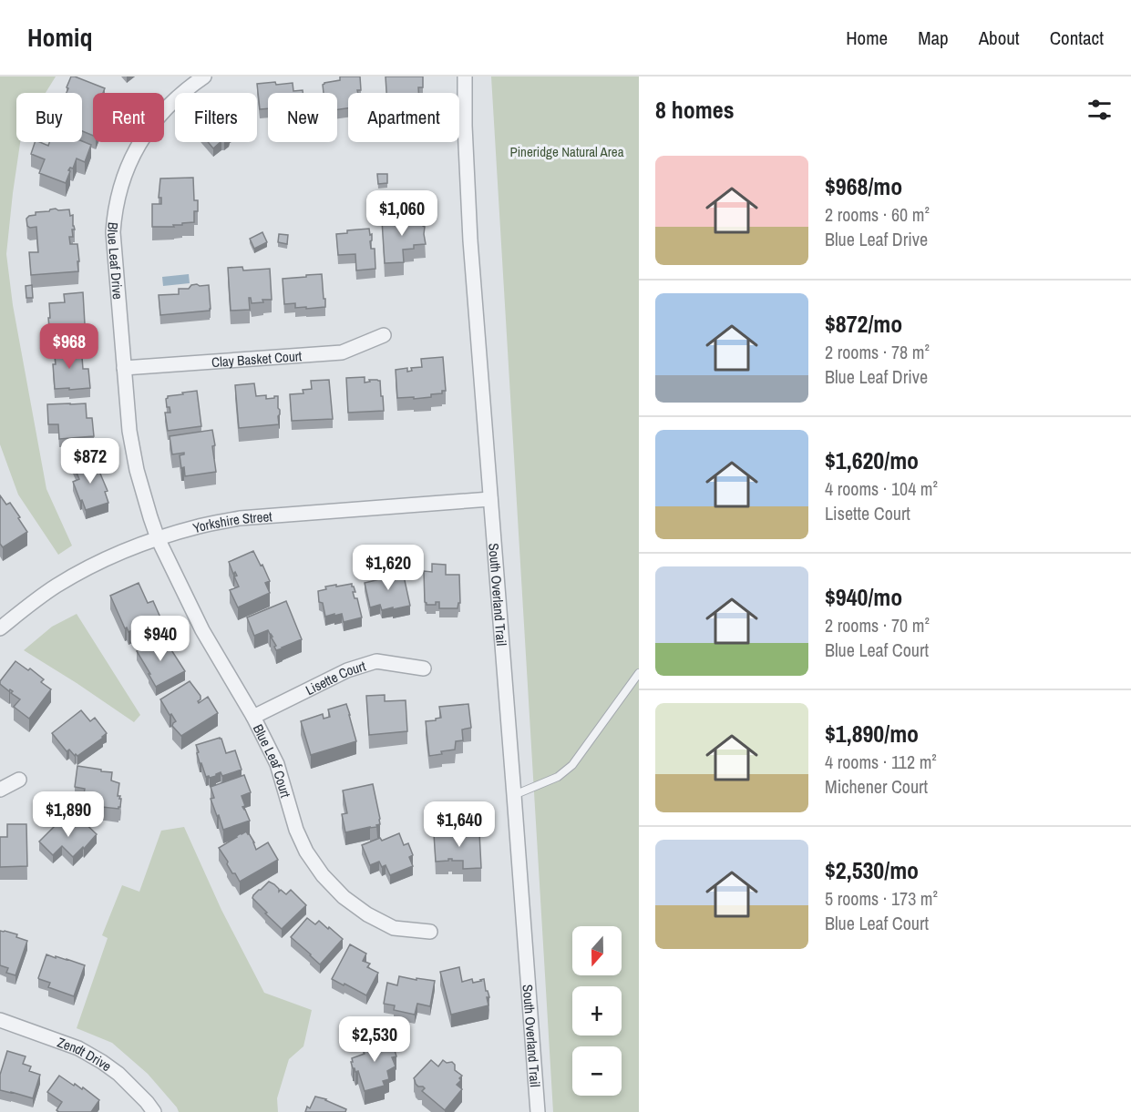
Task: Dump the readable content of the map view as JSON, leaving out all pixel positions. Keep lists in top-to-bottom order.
{
  "streets": {
    "street": [
      "Blue Leaf Drive",
      "Clay Basket Court",
      "Yorkshire Street",
      "South Overland Trail",
      "Lisette Court",
      "Blue Leaf Court",
      "Zendt Drive"
    ]
  },
  "crossings": [
    ["Blue Leaf Drive", "Clay Basket Court"],
    ["Blue Leaf Drive", "Yorkshire Street"],
    ["Blue Leaf Drive", "Blue Leaf Court"],
    ["Yorkshire Street", "South Overland Trail"],
    ["Yorkshire Street", "Blue Leaf Court"],
    ["Lisette Court", "Blue Leaf Court"]
  ],
  "parks": ["Pineridge Natural Area"],
  "north": "bottom",
  "page": {
    "header": "Homiq",
    "nav": [
      "Home",
      "Map",
      "About",
      "Contact"
    ],
    "heading": "8 homes",
    "chip": [
      "Buy",
      "Rent",
      "Filters",
      "New",
      "Apartment"
    ],
    "list": [
      {
        "name": "$968/mo",
        "note": "2 rooms · 60 m² · Blue Leaf Drive"
      },
      {
        "name": "$872/mo",
        "note": "2 rooms · 78 m² · Blue Leaf Drive"
      },
      {
        "name": "$1,620/mo",
        "note": "4 rooms · 104 m² · Lisette Court"
      },
      {
        "name": "$940/mo",
        "note": "2 rooms · 70 m² · Blue Leaf Court"
      },
      {
        "name": "$1,890/mo",
        "note": "4 rooms · 112 m² · Michener Court"
      },
      {
        "name": "$2,530/mo",
        "note": "5 rooms · 173 m² · Blue Leaf Court"
      }
    ],
    "price": [
      "$1,060",
      "$968",
      "$872",
      "$1,620",
      "$940",
      "$1,890",
      "$1,640",
      "$2,530"
    ],
    "map_buttons": ["+", "−"]
  }
}
